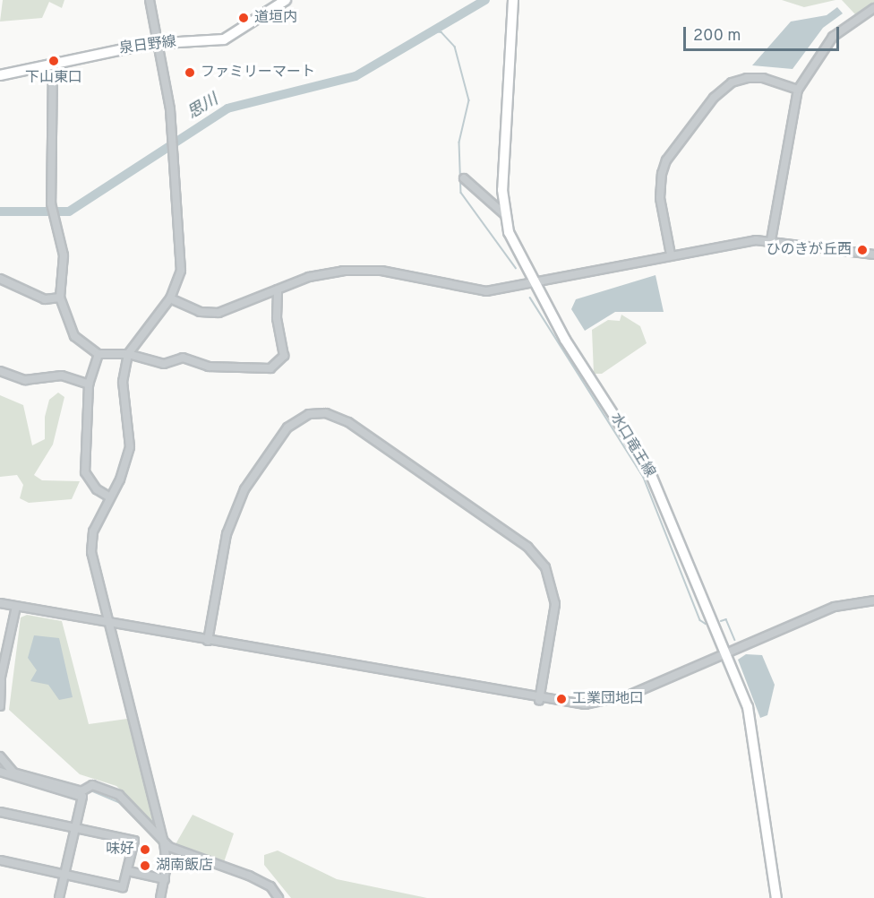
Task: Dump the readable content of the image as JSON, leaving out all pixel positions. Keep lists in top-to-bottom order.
{
  "streets": {
    "main road": ["泉日野線", "水口竜王線"]
  },
  "water": ["思川"],
  "places": [
    "道垣内",
    "下山東口",
    "ファミリーマート",
    "ひのきが丘西",
    "工業団地口",
    "味好",
    "湖南飯店"
  ],
  "scale_bar": "200 m"
}
